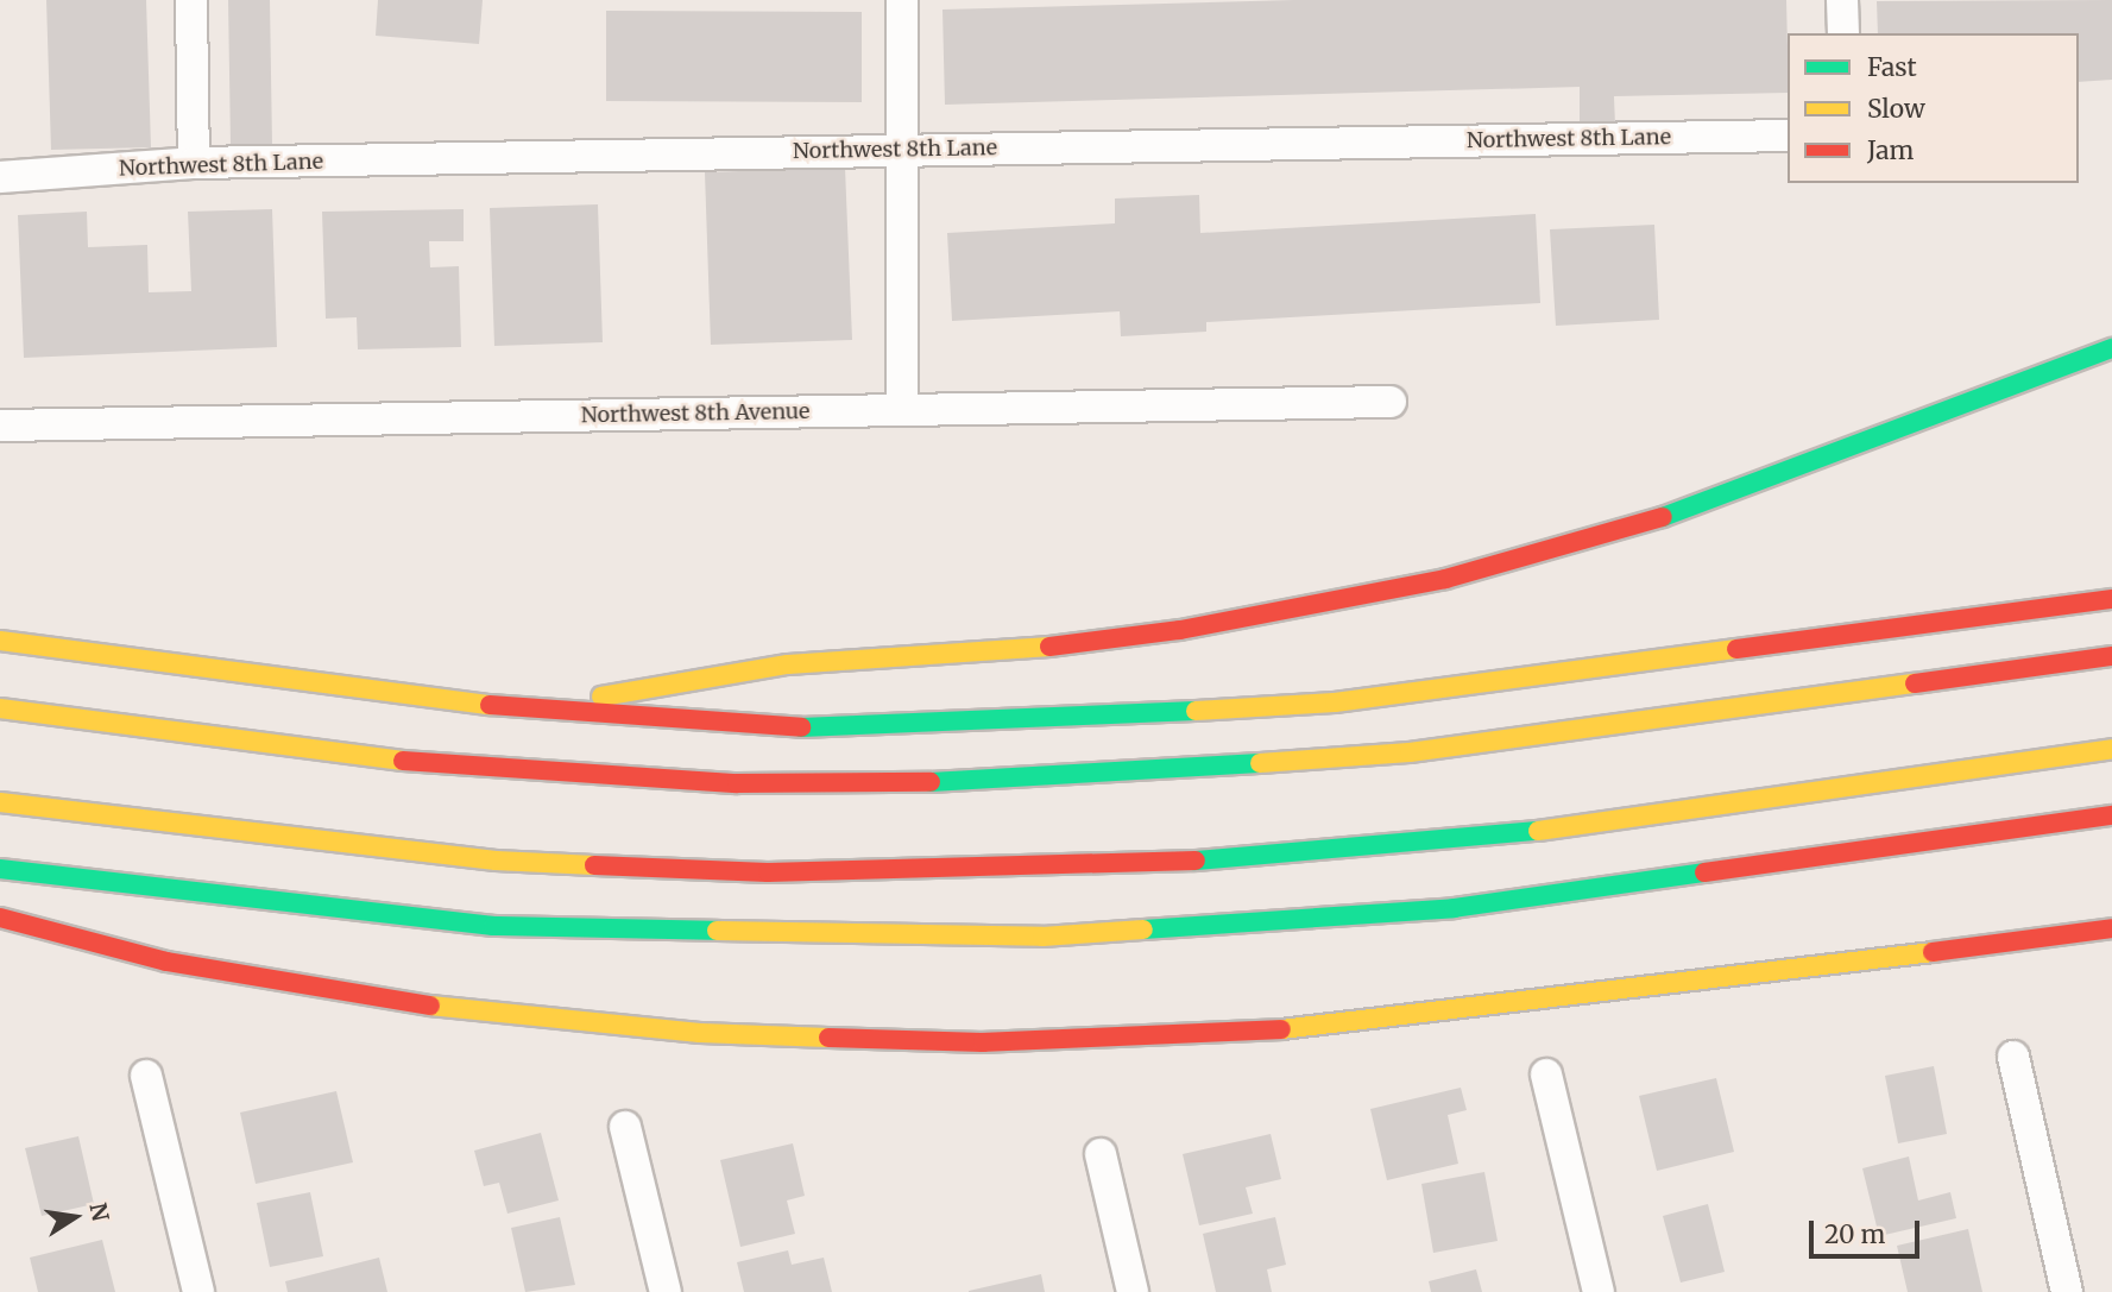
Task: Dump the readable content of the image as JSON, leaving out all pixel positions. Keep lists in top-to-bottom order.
{
  "streets": {
    "street": ["Northwest 8th Lane", "Northwest 8th Avenue"]
  },
  "legend": ["Fast", "Slow", "Jam"],
  "scale_bar": "20 m",
  "north": "right"
}
